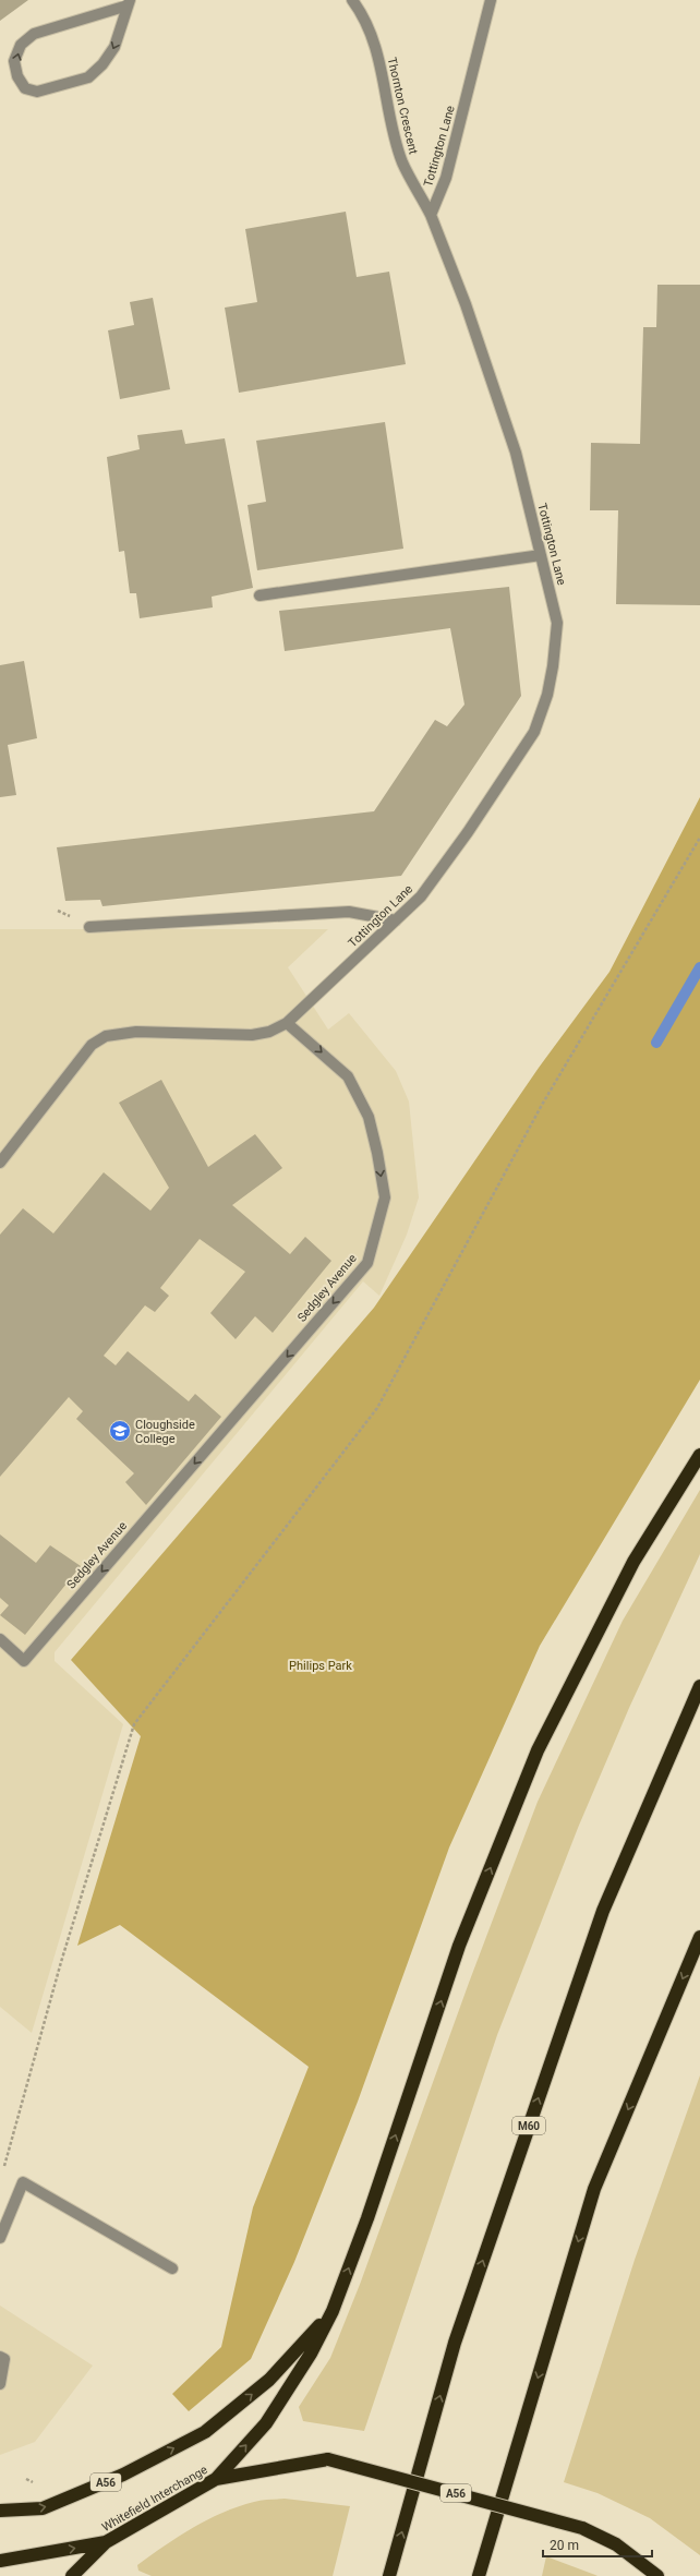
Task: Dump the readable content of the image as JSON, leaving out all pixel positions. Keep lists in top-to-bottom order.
{
  "streets": {
    "highway": ["M60", "A56", "Whitefield Interchange"],
    "street": ["Thornton Crescent", "Tottington Lane", "Sedgley Avenue"]
  },
  "crossings": [
    ["Thornton Crescent", "Tottington Lane"],
    ["Tottington Lane", "Sedgley Avenue"],
    ["A56", "Whitefield Interchange"]
  ],
  "one_way": ["Sedgley Avenue"],
  "parks": ["Philips Park"],
  "places": {
    "school or university": ["Cloughside College"]
  },
  "scale_bar": "20 m"
}
